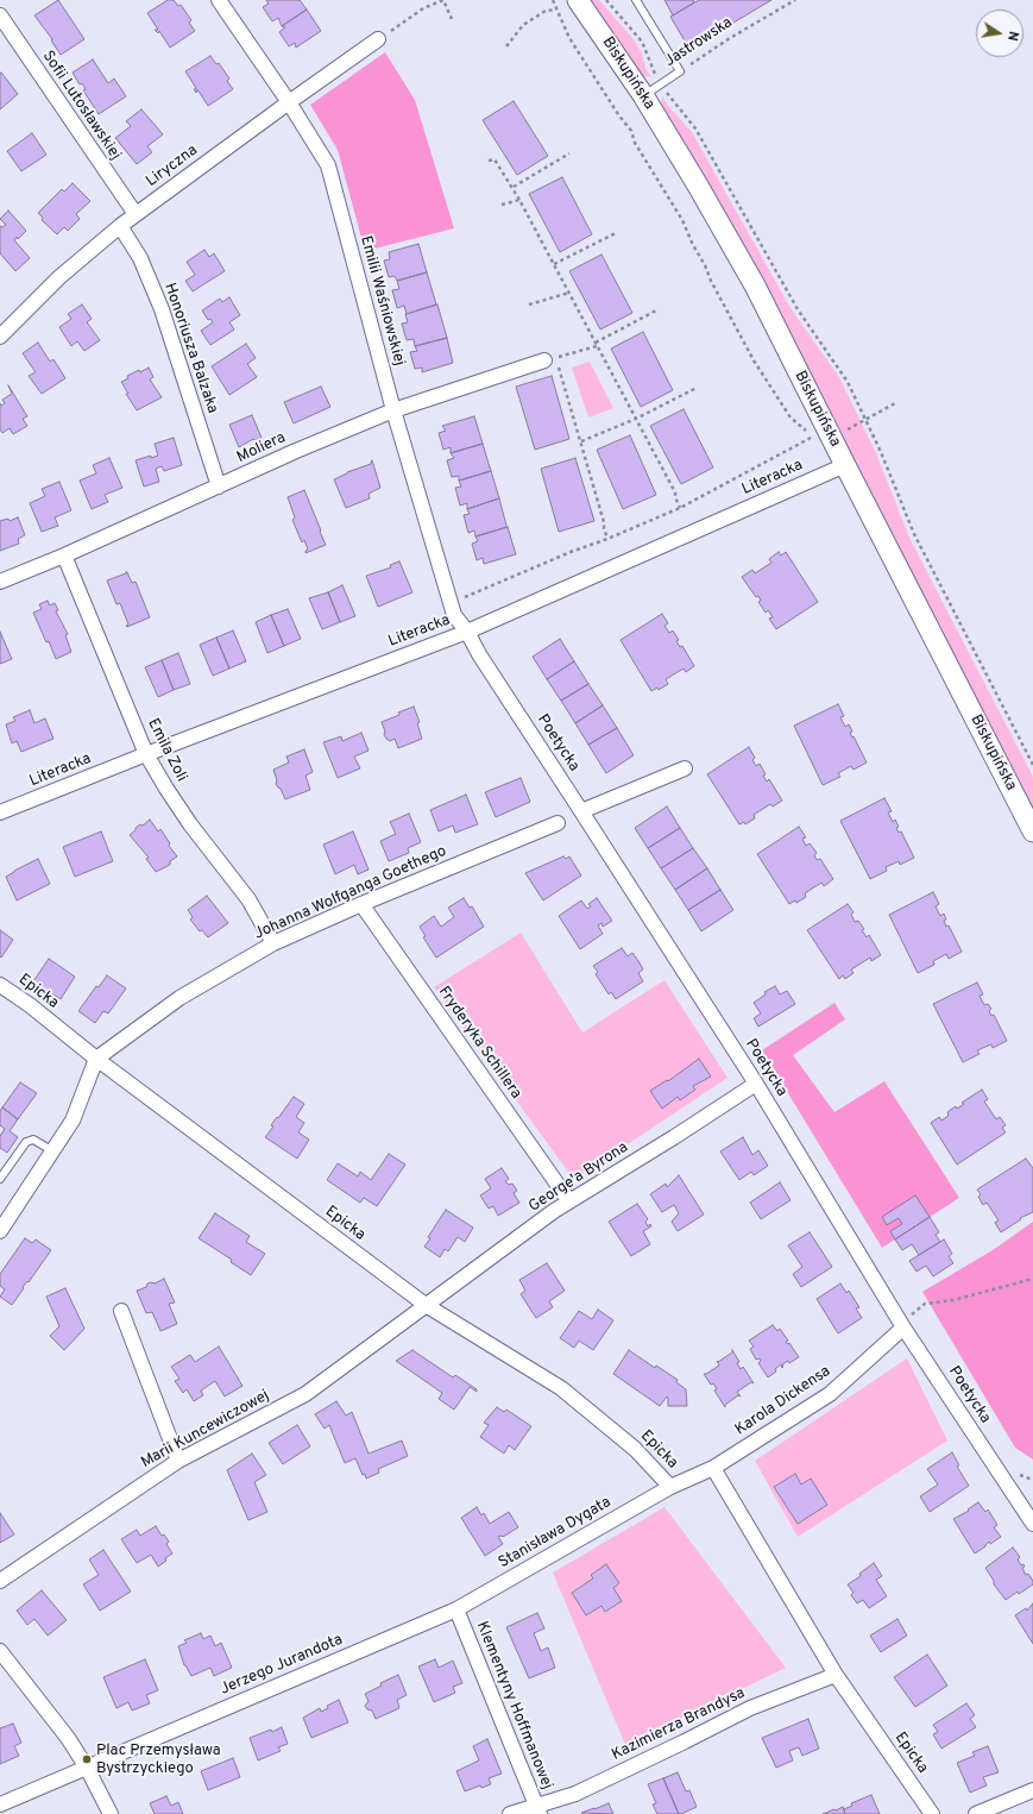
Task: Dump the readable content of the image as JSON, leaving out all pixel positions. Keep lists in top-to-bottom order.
{
  "streets": {
    "street": [
      "Biskupińska",
      "Sofii Lutosławskiej",
      "Liryczna",
      "Emilii Waśniowskiej",
      "Honoriusza Balzaka",
      "Moliera",
      "Literacka",
      "Poetycka",
      "Emila Zoli",
      "Johanna Wolfganga Goethego",
      "Epicka",
      "Fryderyka Schillera",
      "George'a Byrona",
      "Karola Dickensa",
      "Marii Kuncewiczowej",
      "Stanisława Dygata",
      "Jerzego Jurandota",
      "Klementyny Hoffmanowej",
      "Kazimierza Brandysa"
    ],
    "lane": ["Jastrowska"]
  },
  "crossings": [
    ["Jastrowska", "Biskupińska"],
    ["Biskupińska", "Literacka"],
    ["Sofii Lutosławskiej", "Liryczna"],
    ["Liryczna", "Emilii Waśniowskiej"],
    ["Liryczna", "Honoriusza Balzaka"],
    ["Emilii Waśniowskiej", "Moliera"],
    ["Emilii Waśniowskiej", "Literacka"],
    ["Emilii Waśniowskiej", "Poetycka"],
    ["Honoriusza Balzaka", "Moliera"],
    ["Moliera", "Emila Zoli"],
    ["Literacka", "Poetycka"],
    ["Literacka", "Emila Zoli"],
    ["Poetycka", "George'a Byrona"],
    ["Poetycka", "Karola Dickensa"],
    ["Emila Zoli", "Johanna Wolfganga Goethego"],
    ["Johanna Wolfganga Goethego", "Epicka"],
    ["Johanna Wolfganga Goethego", "Fryderyka Schillera"],
    ["Epicka", "George'a Byrona"],
    ["Epicka", "Karola Dickensa"],
    ["Epicka", "Marii Kuncewiczowej"],
    ["Epicka", "Stanisława Dygata"],
    ["Epicka", "Kazimierza Brandysa"],
    ["Fryderyka Schillera", "George'a Byrona"],
    ["George'a Byrona", "Marii Kuncewiczowej"],
    ["Karola Dickensa", "Stanisława Dygata"],
    ["Stanisława Dygata", "Jerzego Jurandota"],
    ["Stanisława Dygata", "Klementyny Hoffmanowej"],
    ["Jerzego Jurandota", "Klementyny Hoffmanowej"],
    ["Klementyny Hoffmanowej", "Kazimierza Brandysa"]
  ],
  "places": ["Plac Przemysława Bystrzyckiego"],
  "north": "right"
}
